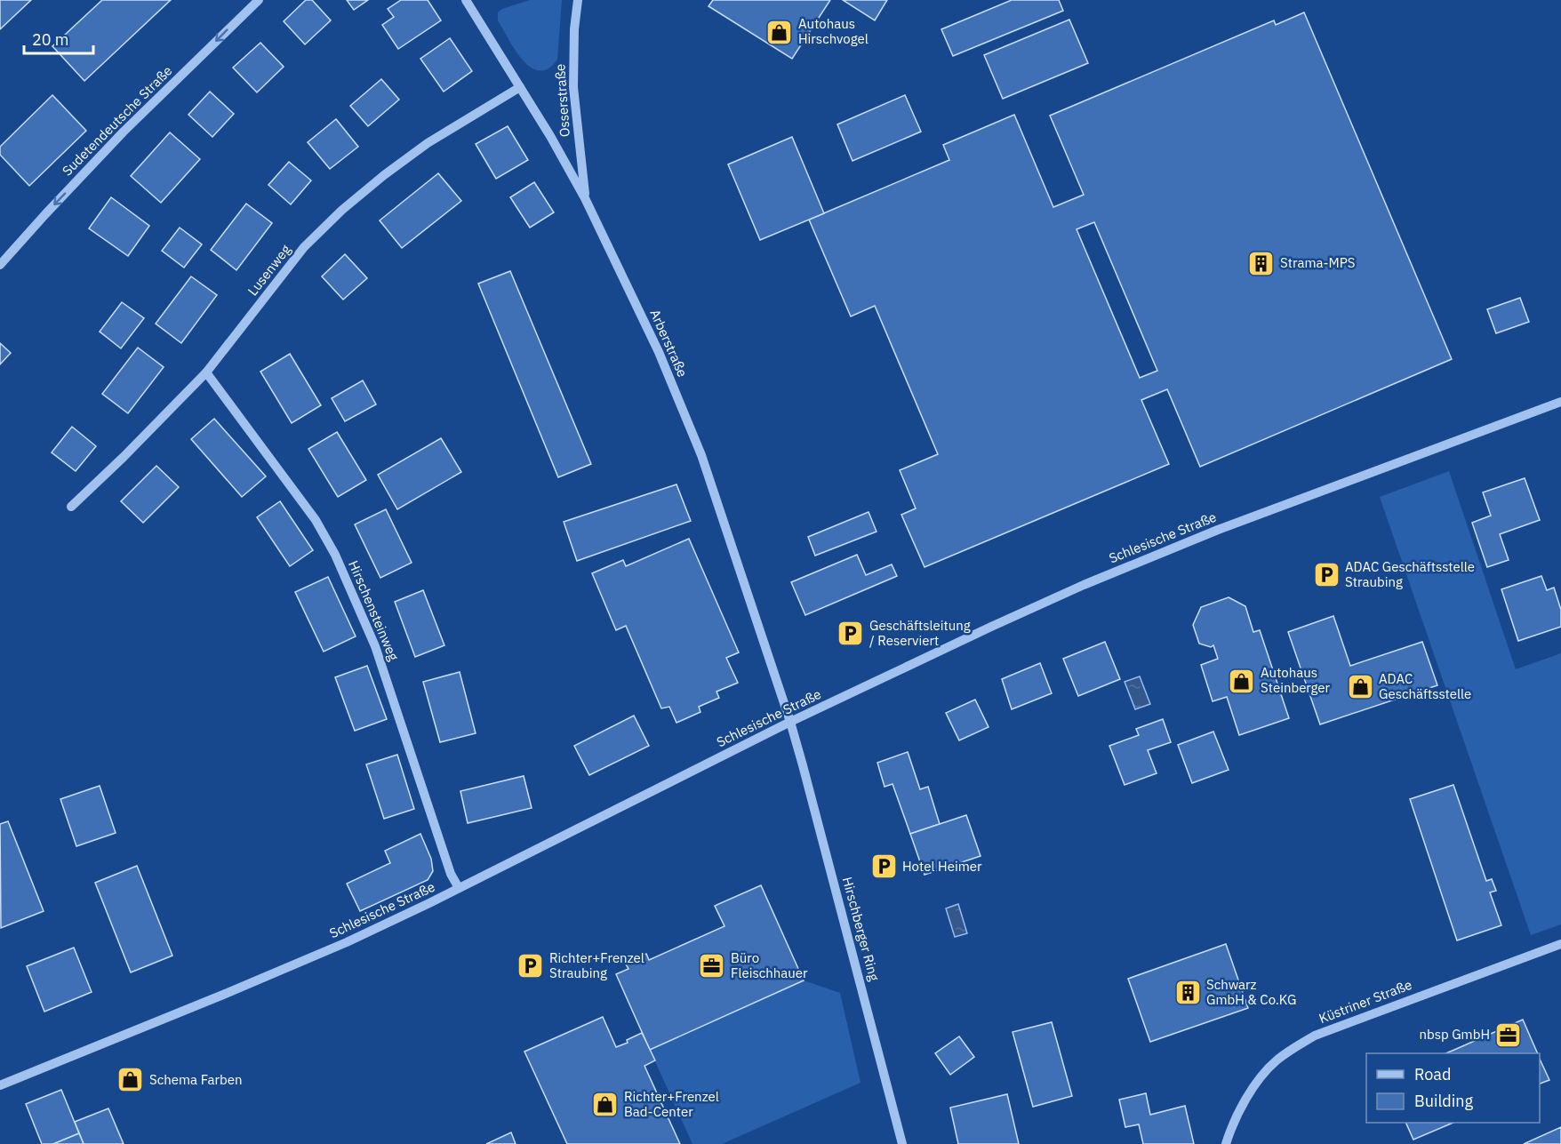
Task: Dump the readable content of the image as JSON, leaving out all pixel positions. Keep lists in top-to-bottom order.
{
  "streets": {
    "street": [
      "Osserstraße",
      "Sudetendeutsche Straße",
      "Lusenweg",
      "Arberstraße",
      "Schlesische Straße",
      "Hirschensteinweg",
      "Hirschberger Ring",
      "Küstriner Straße"
    ]
  },
  "crossings": [
    ["Osserstraße", "Arberstraße"],
    ["Lusenweg", "Arberstraße"],
    ["Lusenweg", "Hirschensteinweg"],
    ["Arberstraße", "Schlesische Straße"],
    ["Arberstraße", "Hirschberger Ring"],
    ["Schlesische Straße", "Hirschensteinweg"],
    ["Schlesische Straße", "Hirschberger Ring"]
  ],
  "one_way": ["Sudetendeutsche Straße"],
  "places": {
    "shop": [
      "Autohaus Hirschvogel",
      "Autohaus Steinberger",
      "ADAC Geschäftsstelle",
      "Schema Farben",
      "Richter+Frenzel Bad-Center"
    ],
    "building": ["Strama-MPS", "Schwarz GmbH & Co.KG"],
    "parking": [
      "ADAC Geschäftsstelle Straubing",
      "Geschäftsleitung / Reserviert",
      "Hotel Heimer",
      "Richter+Frenzel Straubing"
    ],
    "office": ["Büro Fleischhauer", "nbsp GmbH"]
  },
  "legend": ["Road", "Building"],
  "scale_bar": "20 m"
}
